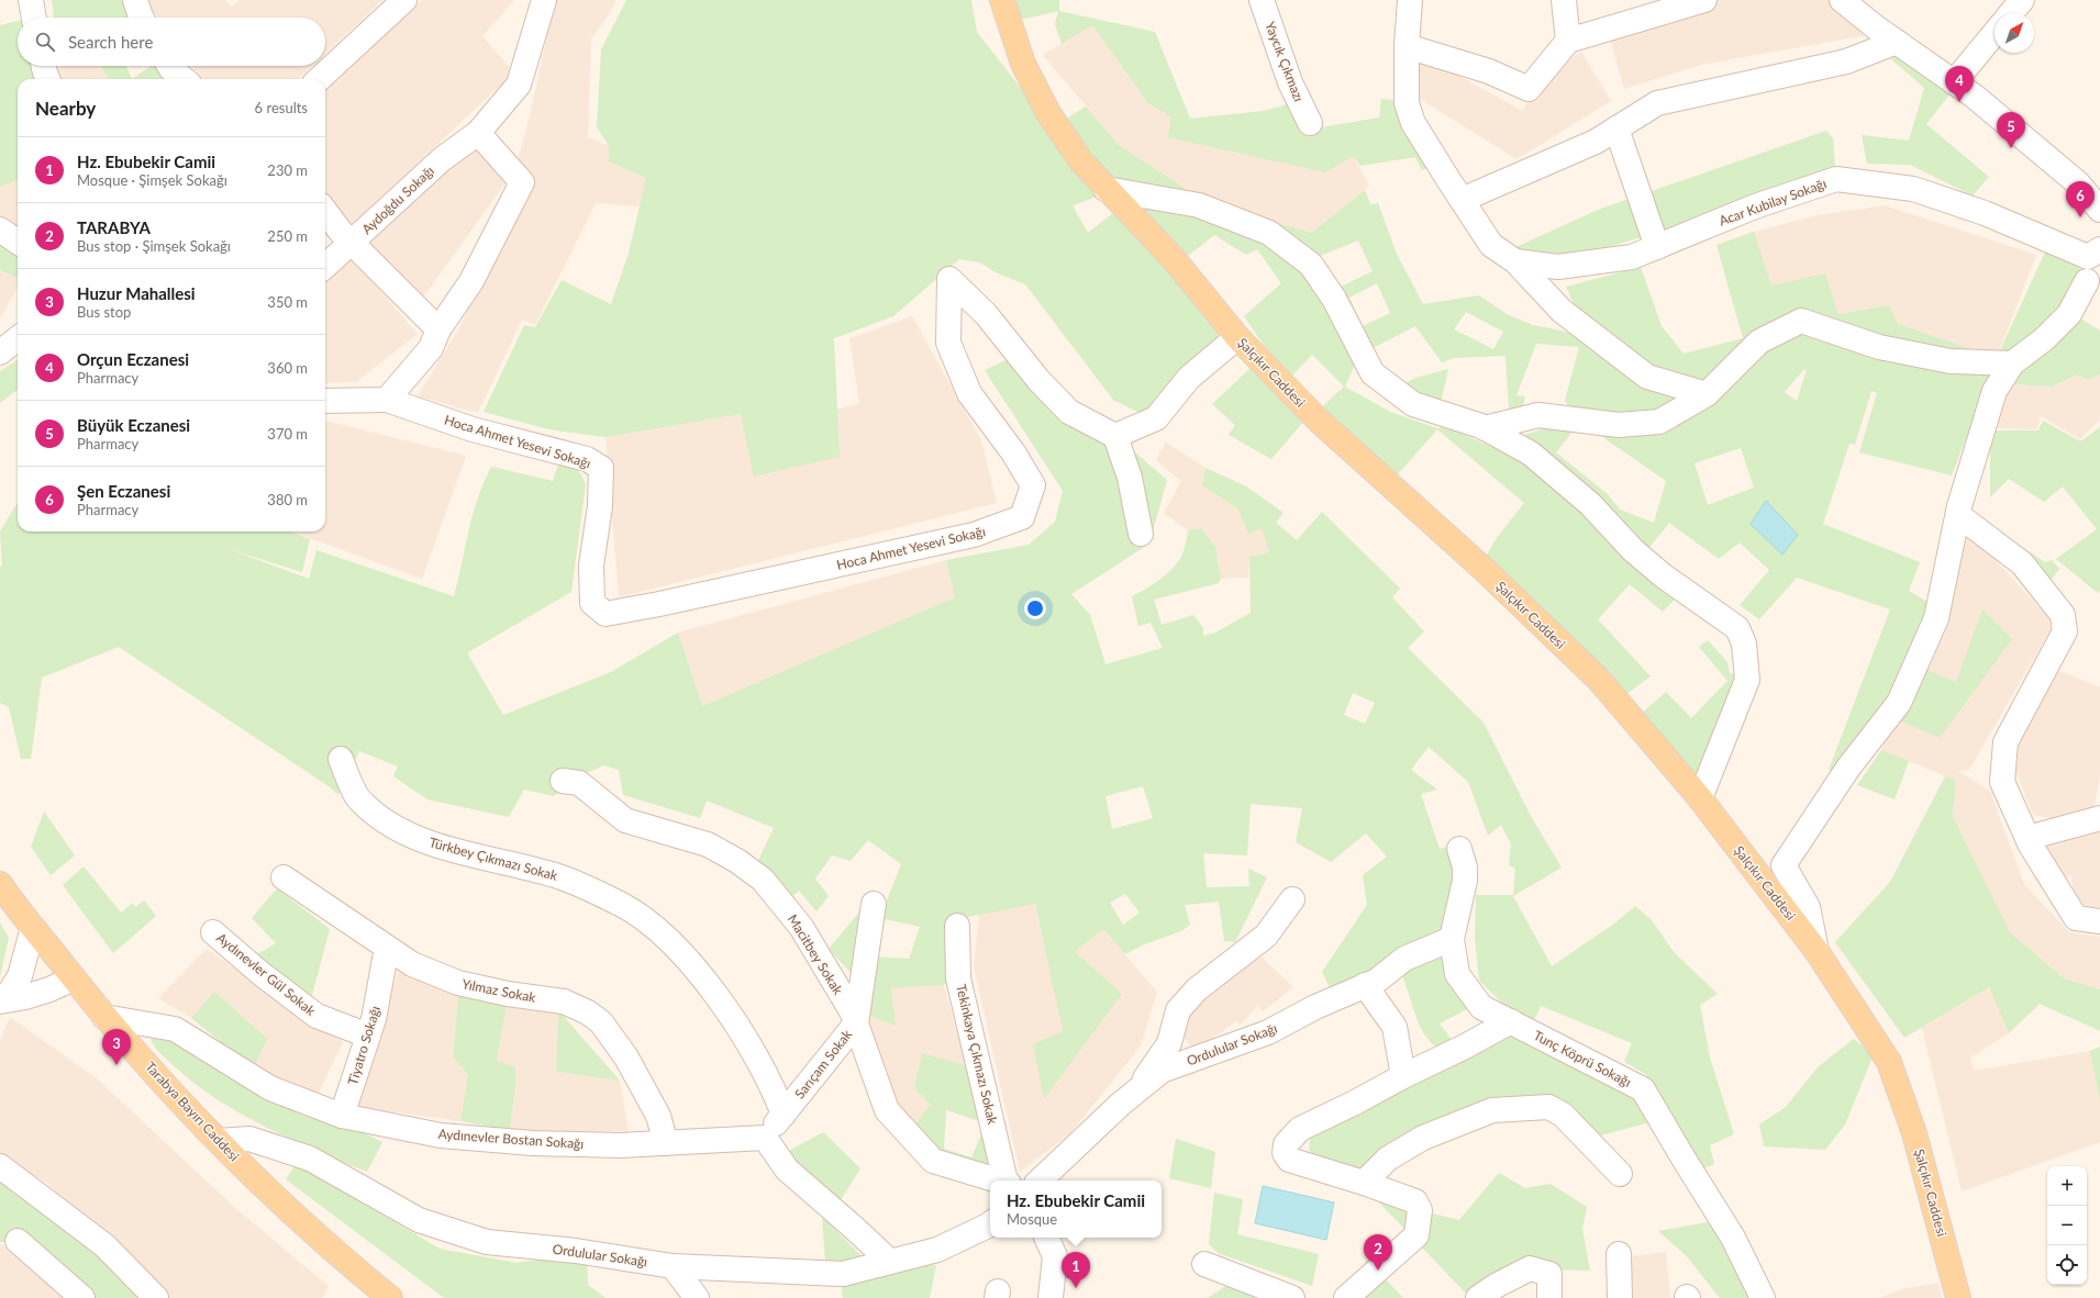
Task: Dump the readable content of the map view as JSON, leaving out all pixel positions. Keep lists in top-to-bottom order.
{
  "streets": {
    "main road": ["Şalçıkır Caddesi", "Tarabya Bayırı Caddesi"],
    "street": [
      "Yaycık Çıkmazı",
      "Aydoğdu Sokağı",
      "Acar Kubilay Sokağı",
      "Hoca Ahmet Yesevi Sokağı",
      "Türkbey Çıkmazı Sokak",
      "Macitbey Sokak",
      "Aydınevler Gül Sokak",
      "Yılmaz Sokak",
      "Ordulular Sokağı",
      "Tiyatro Sokağı",
      "Tekinkaya Çıkmazı Sokak",
      "Tunç Köprü Sokağı",
      "Sarıçam Sokak",
      "Aydınevler Bostan Sokağı"
    ]
  },
  "crossings": [
    ["Türkbey Çıkmazı Sokak", "Sarıçam Sokak"],
    ["Macitbey Sokak", "Sarıçam Sokak"],
    ["Aydınevler Gül Sokak", "Tiyatro Sokağı"],
    ["Yılmaz Sokak", "Tiyatro Sokağı"],
    ["Yılmaz Sokak", "Aydınevler Bostan Sokağı"],
    ["Ordulular Sokağı", "Tunç Köprü Sokağı"],
    ["Ordulular Sokağı", "Tarabya Bayırı Caddesi"],
    ["Tiyatro Sokağı", "Aydınevler Bostan Sokağı"],
    ["Sarıçam Sokak", "Aydınevler Bostan Sokağı"],
    ["Tarabya Bayırı Caddesi", "Aydınevler Bostan Sokağı"]
  ],
  "north": "top right",
  "page": {
    "search": "Search here",
    "pins": [
      "4",
      "5",
      "6",
      "3",
      "2",
      "1"
    ],
    "heading": ["Nearby", "6 results"],
    "list": [
      {
        "mark": "1",
        "name": "Hz. Ebubekir Camii",
        "note": "Mosque · Şimşek Sokağı",
        "value": "230 m"
      },
      {
        "mark": "2",
        "name": "TARABYA",
        "note": "Bus stop · Şimşek Sokağı",
        "value": "250 m"
      },
      {
        "mark": "3",
        "name": "Huzur Mahallesi",
        "note": "Bus stop",
        "value": "350 m"
      },
      {
        "mark": "4",
        "name": "Orçun Eczanesi",
        "note": "Pharmacy",
        "value": "360 m"
      },
      {
        "mark": "5",
        "name": "Büyük Eczanesi",
        "note": "Pharmacy",
        "value": "370 m"
      },
      {
        "mark": "6",
        "name": "Şen Eczanesi",
        "note": "Pharmacy",
        "value": "380 m"
      }
    ],
    "map_buttons": ["+", "−"],
    "popup": ["Hz. Ebubekir Camii", "Mosque"]
  }
}
